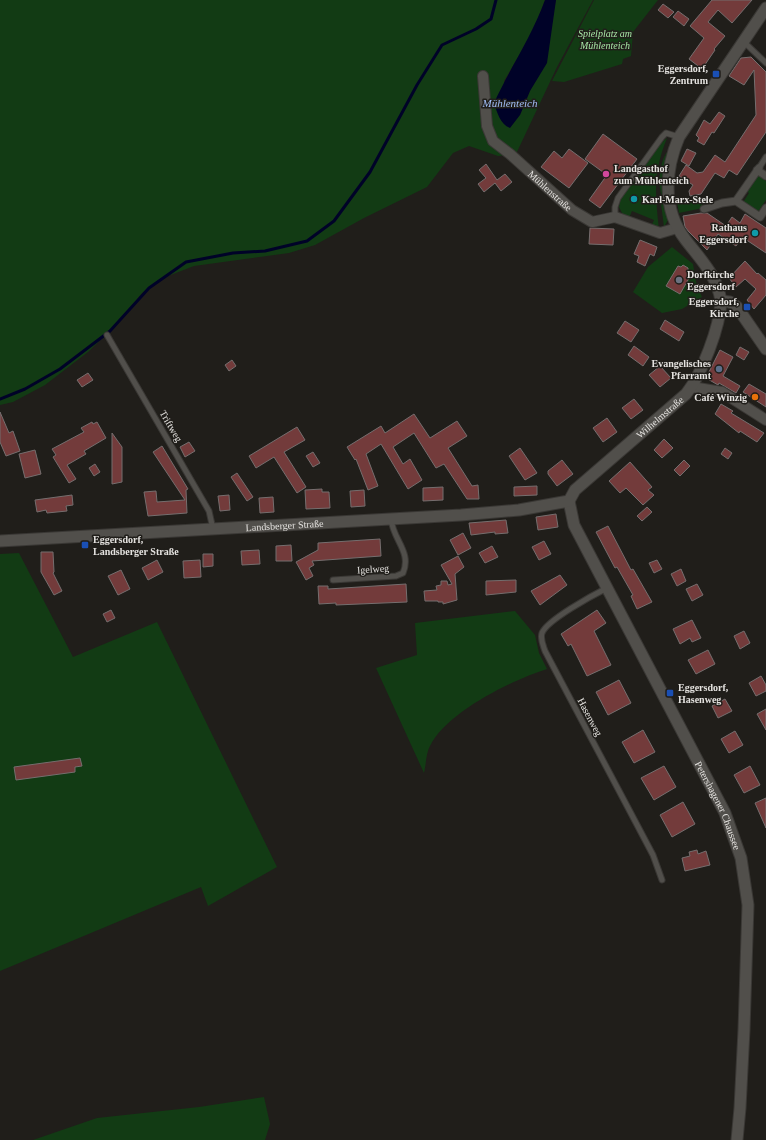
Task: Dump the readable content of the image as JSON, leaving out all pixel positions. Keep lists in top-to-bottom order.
{
  "streets": {
    "street": [
      "Mühlenstraße",
      "Wilhelmstraße",
      "Landsberger Straße",
      "Petershagener Chaussee"
    ],
    "lane": ["Triftweg", "Igelweg", "Hasenweg"]
  },
  "crossings": [
    ["Wilhelmstraße", "Landsberger Straße"],
    ["Wilhelmstraße", "Petershagener Chaussee"],
    ["Triftweg", "Landsberger Straße"],
    ["Landsberger Straße", "Igelweg"],
    ["Landsberger Straße", "Petershagener Chaussee"],
    ["Hasenweg", "Petershagener Chaussee"]
  ],
  "water": ["Mühlenteich"],
  "parks": ["Spielplatz am Mühlenteich"],
  "places": {
    "transit": [
      "Eggersdorf, Zentrum",
      "Eggersdorf, Kirche",
      "Eggersdorf, Landsberger Straße",
      "Eggersdorf, Hasenweg"
    ],
    "other": [
      "Landgasthof zum Mühlenteich",
      "Karl-Marx-Stele",
      "Rathaus Eggersdorf",
      "Dorfkirche Eggersdorf",
      "Evangelisches Pfarramt",
      "Café Winzig"
    ]
  }
}
